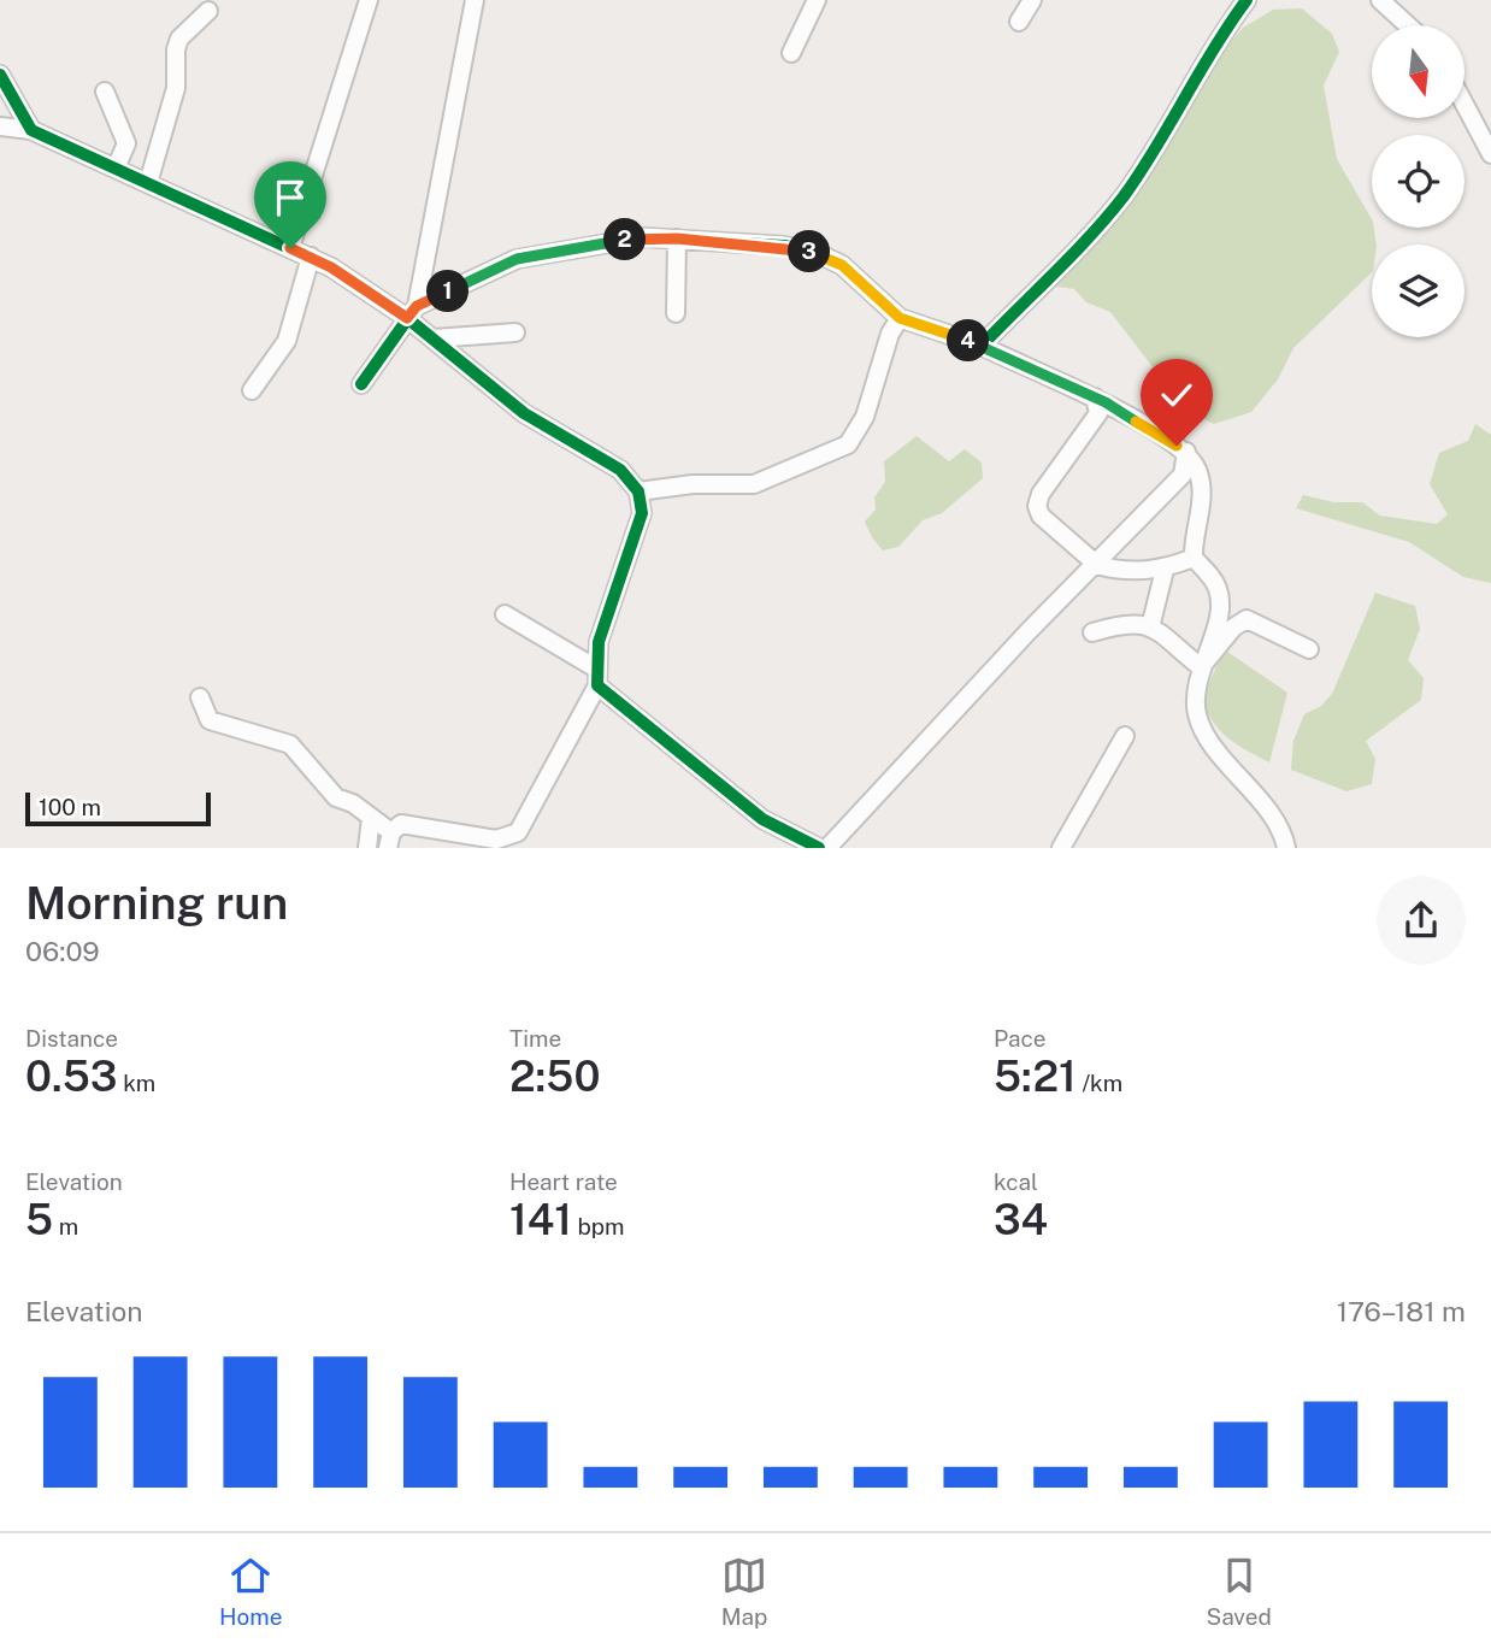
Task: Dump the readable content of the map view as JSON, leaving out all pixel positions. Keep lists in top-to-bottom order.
{
  "scale_bar": "100 m",
  "north": "bottom",
  "page": {
    "pins": [
      "2",
      "3",
      "1",
      "4"
    ],
    "scale": "100 m",
    "heading": ["Morning run", "06:09"],
    "stats": [
      ["Distance", "0.53 km"],
      ["Time", "2:50"],
      ["Pace", "5:21 /km"],
      ["Elevation", "5 m"],
      ["Heart rate", "141 bpm"],
      ["kcal", "34"]
    ],
    "chart": ["Elevation", "176–181 m"],
    "tabs": ["Home", "Map", "Saved"]
  }
}
